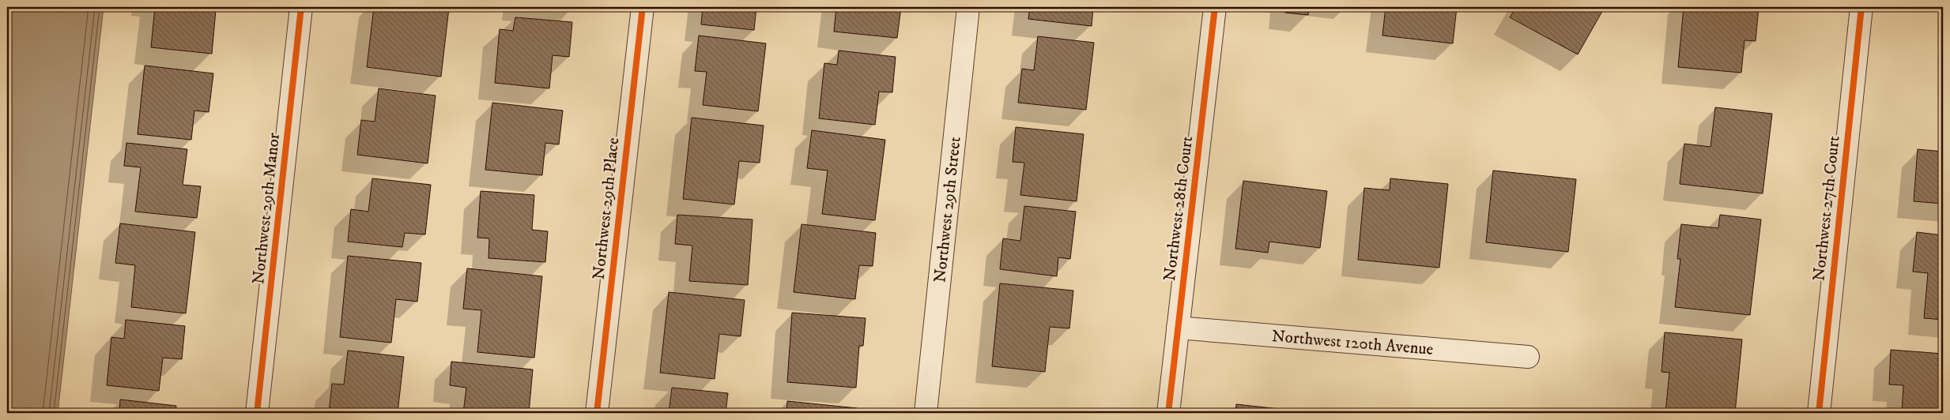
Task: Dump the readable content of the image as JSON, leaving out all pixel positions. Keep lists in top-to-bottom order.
{
  "streets": {
    "street": [
      "Northwest 29th Manor",
      "Northwest 29th Place",
      "Northwest 28th Court",
      "Northwest 27th Court",
      "Northwest 29th Street",
      "Northwest 120th Avenue"
    ]
  },
  "crossings": [
    ["Northwest 28th Court", "Northwest 120th Avenue"]
  ]
}
